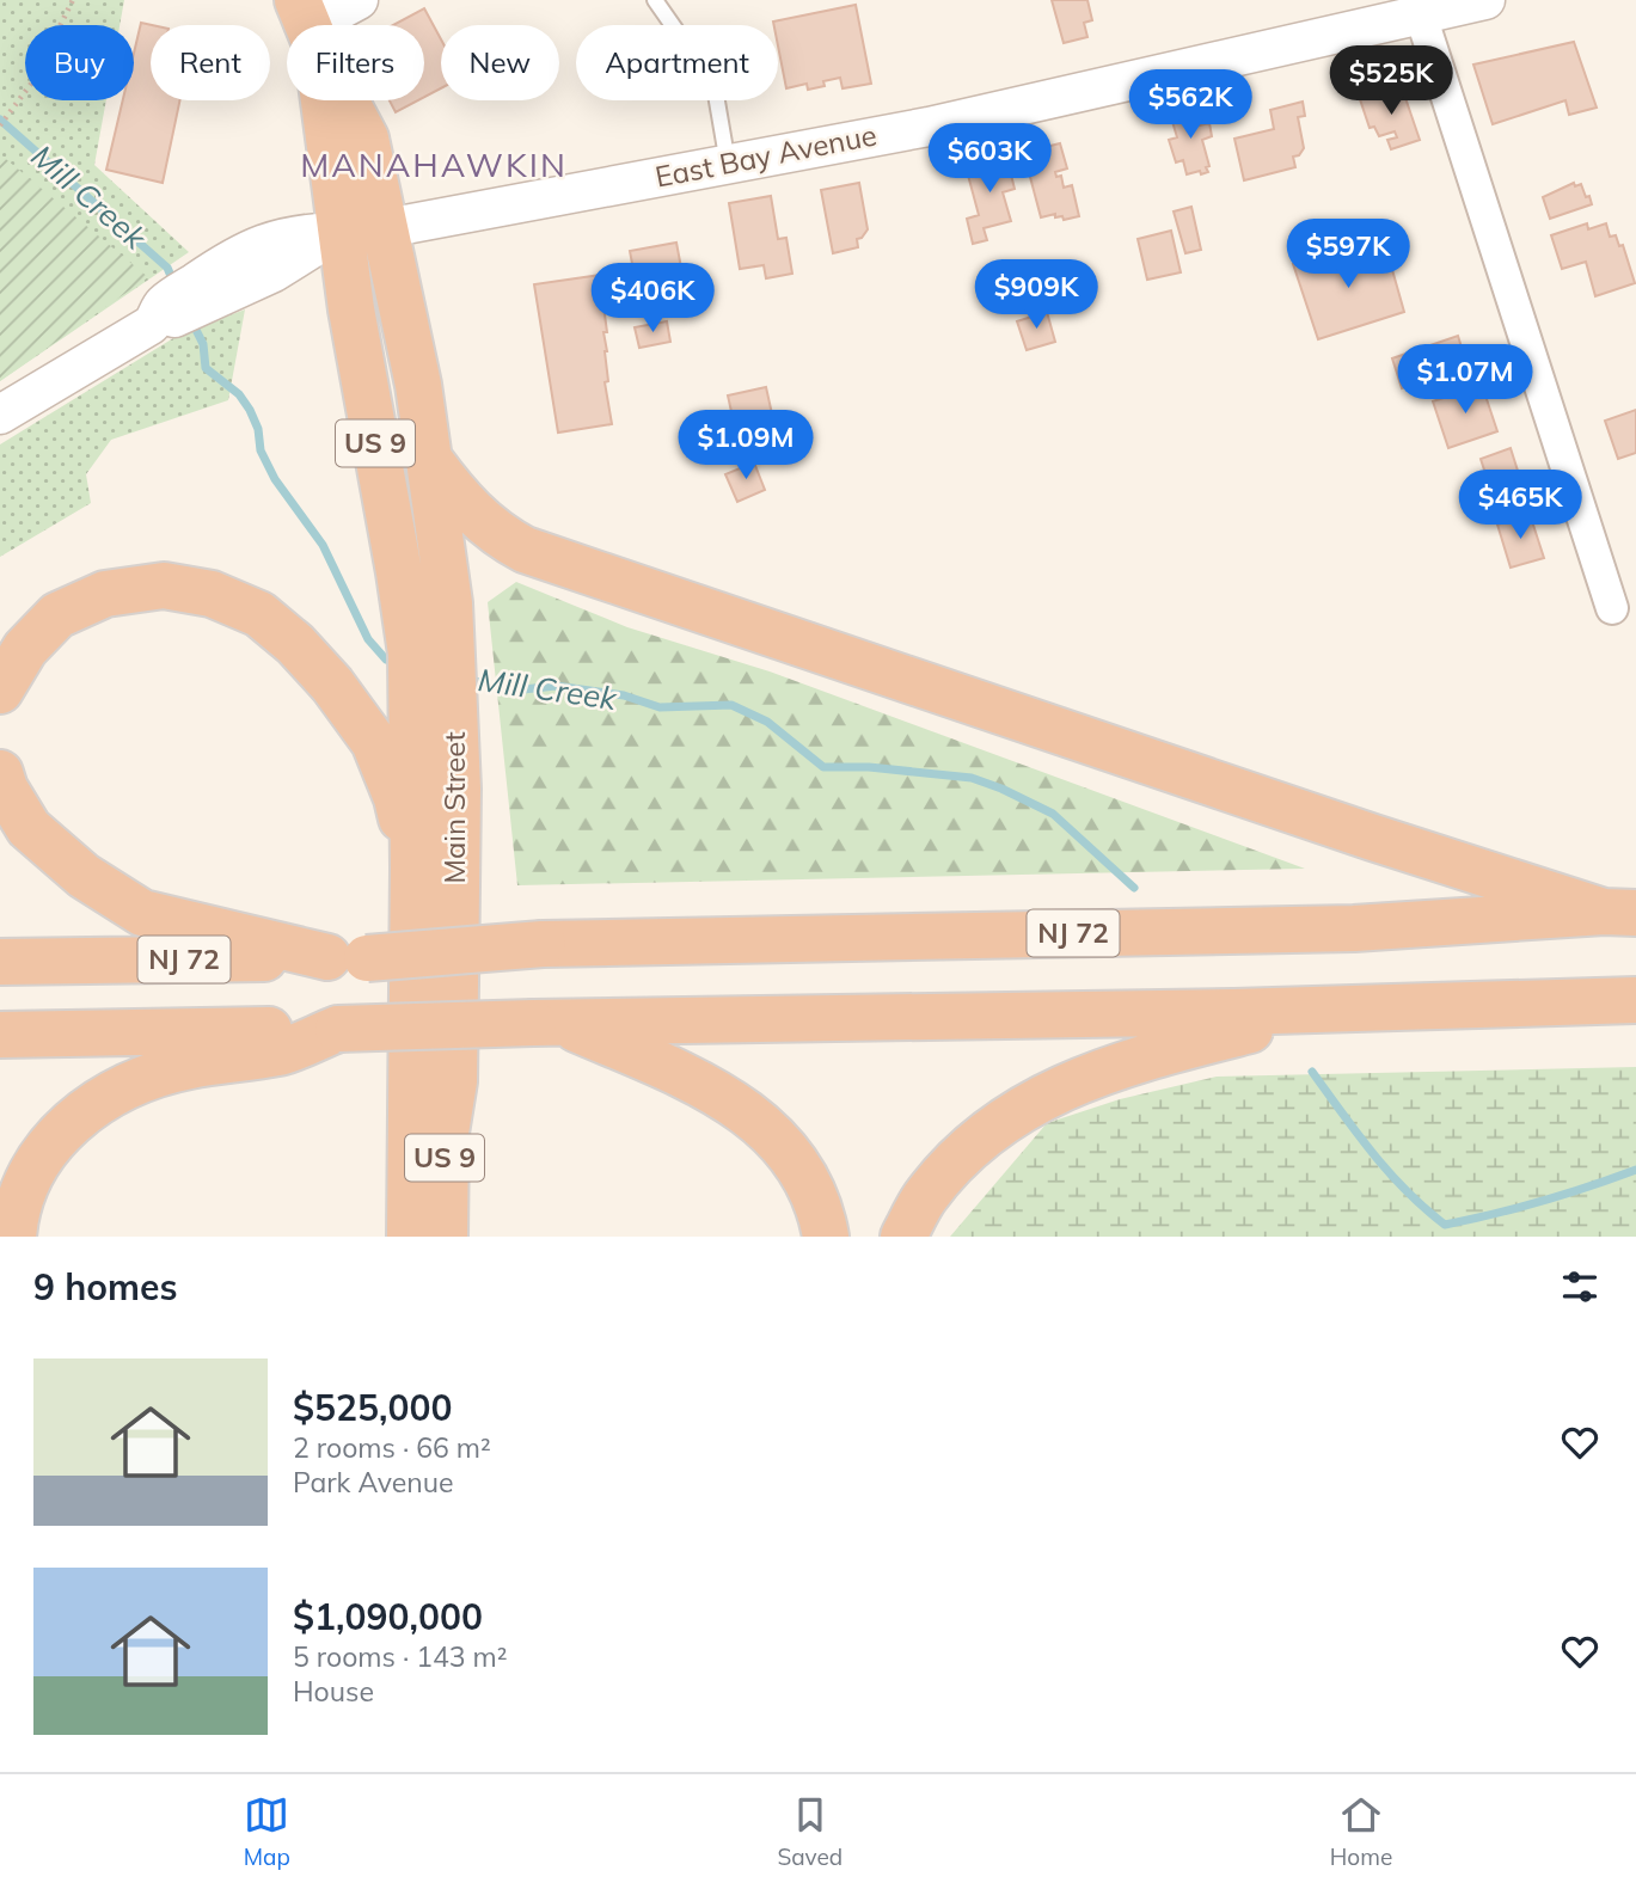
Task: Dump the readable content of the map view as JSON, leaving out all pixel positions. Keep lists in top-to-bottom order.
{
  "streets": {
    "highway": ["US 9", "Main Street", "NJ 72"],
    "street": ["East Bay Avenue"]
  },
  "crossings": [
    ["East Bay Avenue", "Main Street"]
  ],
  "districts": ["MANAHAWKIN"],
  "water": ["Mill Creek"],
  "page": {
    "chip": [
      "Buy",
      "Rent",
      "Filters",
      "New",
      "Apartment"
    ],
    "price": [
      "$525K",
      "$562K",
      "$603K",
      "$597K",
      "$909K",
      "$406K",
      "$1.07M",
      "$1.09M",
      "$465K"
    ],
    "heading": "9 homes",
    "list": [
      {
        "name": "$525,000",
        "note": "2 rooms · 66 m² · Park Avenue"
      },
      {
        "name": "$1,090,000",
        "note": "5 rooms · 143 m² · House"
      }
    ],
    "tabs": ["Map", "Saved", "Home"]
  }
}
